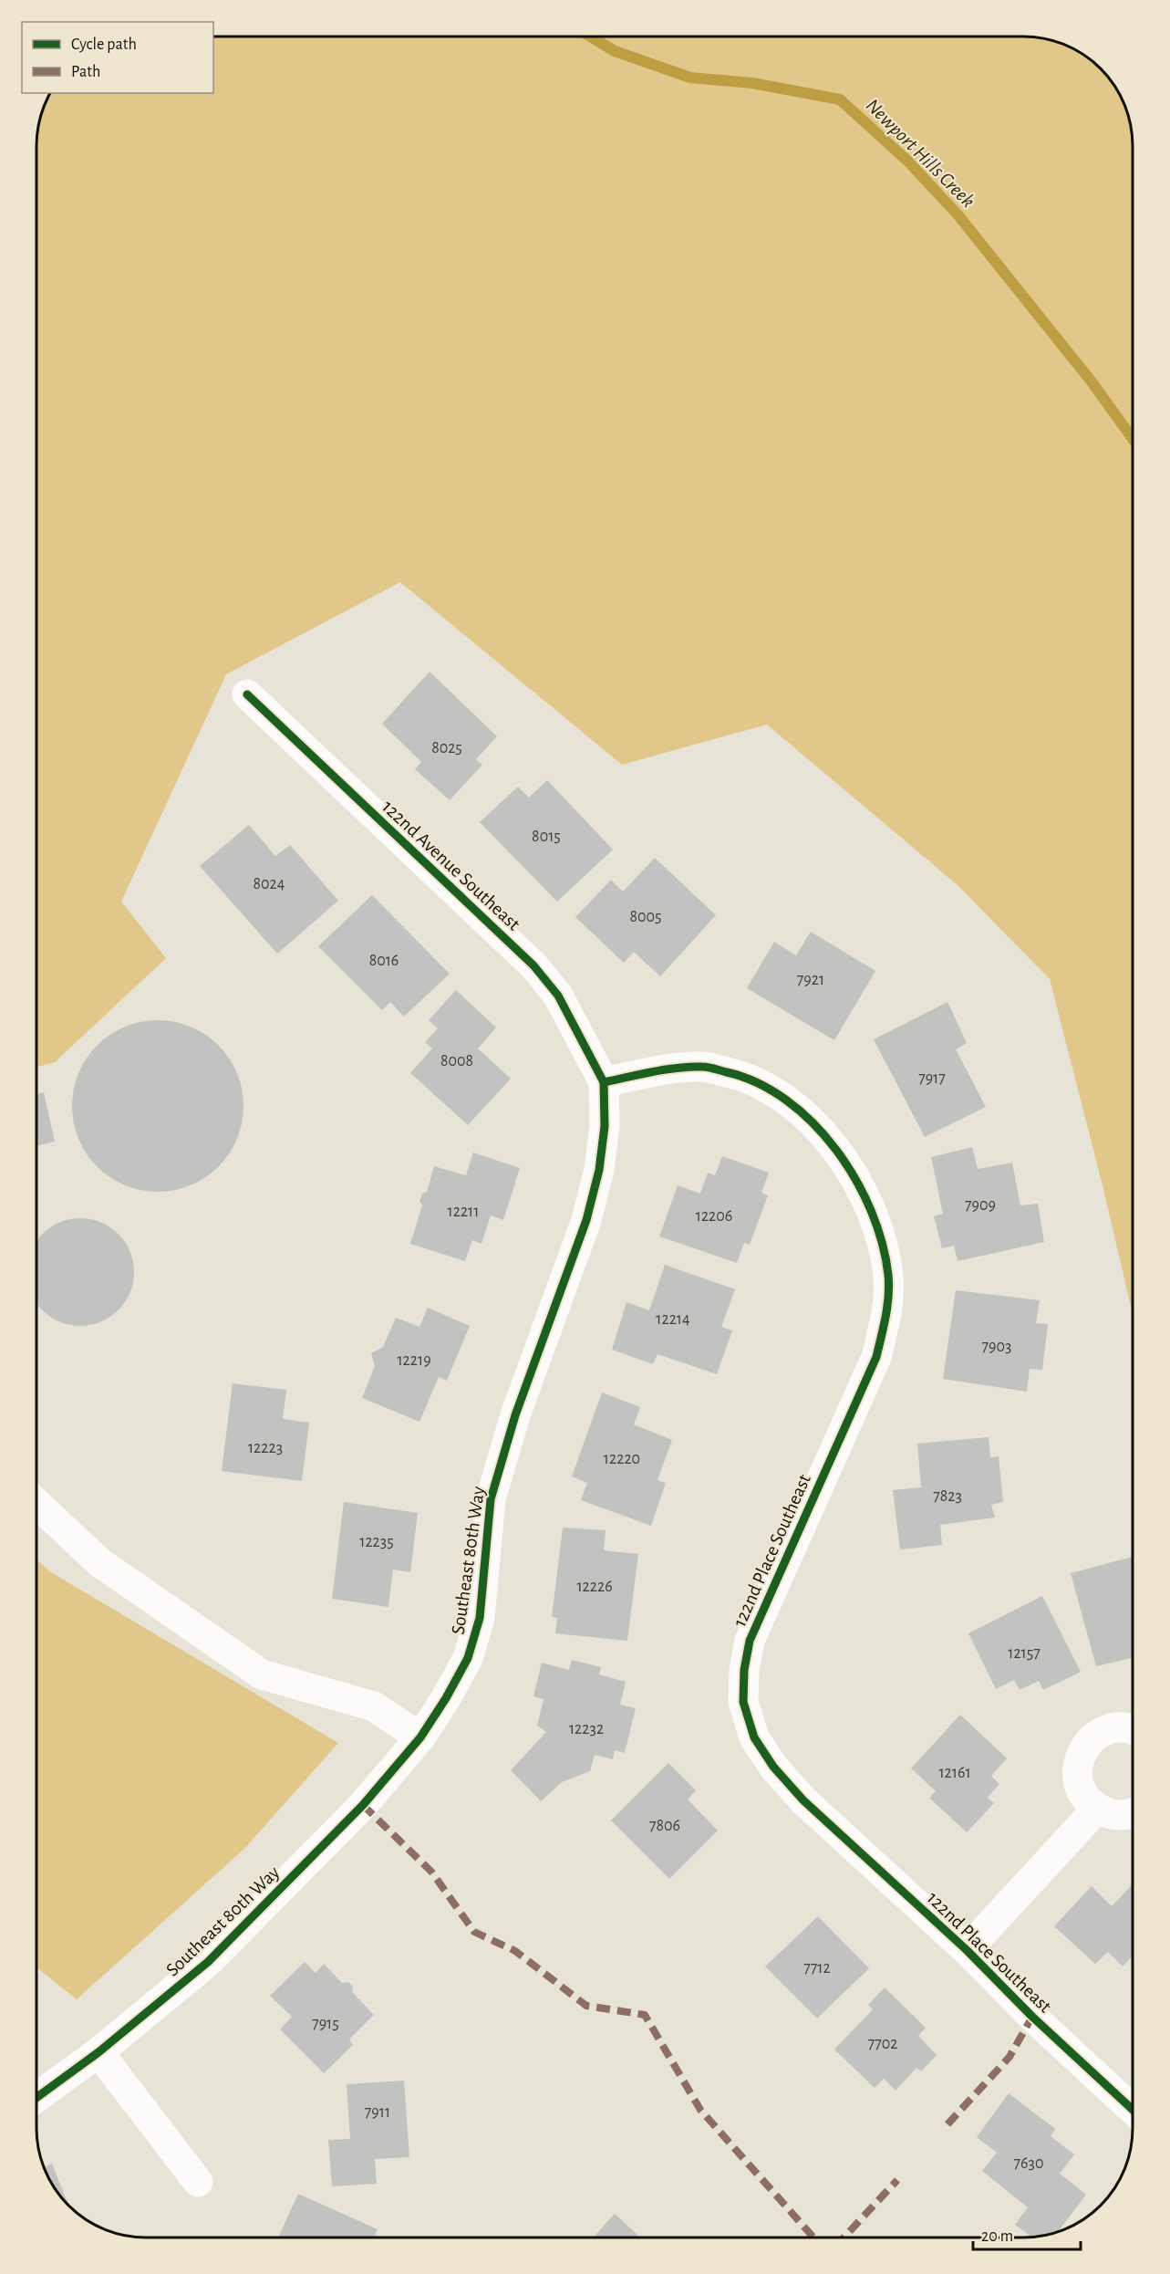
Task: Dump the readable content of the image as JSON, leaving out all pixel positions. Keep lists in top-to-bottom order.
{
  "streets": {
    "street": ["122nd Avenue Southeast", "122nd Place Southeast", "Southeast 80th Way"]
  },
  "crossings": [
    ["122nd Avenue Southeast", "122nd Place Southeast"],
    ["122nd Avenue Southeast", "Southeast 80th Way"],
    ["122nd Place Southeast", "Southeast 80th Way"]
  ],
  "water": ["Newport Hills Creek"],
  "house_numbers": [
    "8025",
    "8015",
    "8024",
    "8005",
    "8016",
    "7921",
    "8008",
    "7917",
    "7909",
    "12211",
    "12206",
    "12214",
    "7903",
    "12219",
    "12223",
    "12220",
    "7823",
    "12235",
    "12226",
    "12157",
    "12232",
    "12161",
    "7806",
    "7712",
    "7915",
    "7702",
    "7911",
    "7630"
  ],
  "legend": ["Cycle path", "Path"],
  "scale_bar": "20 m"
}
